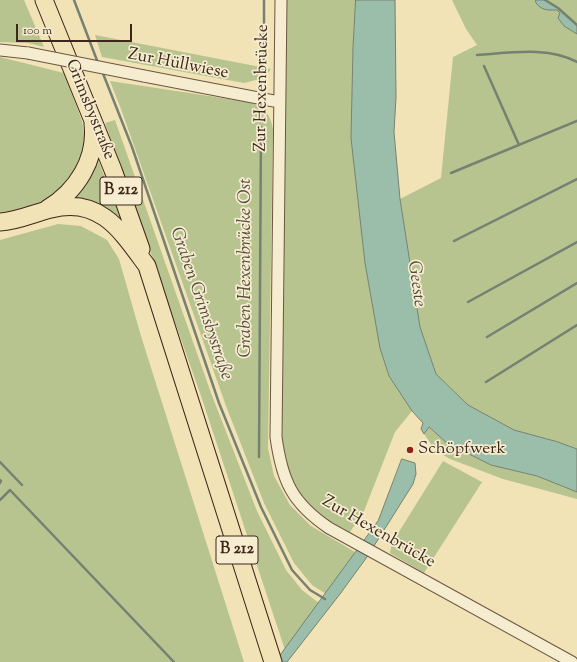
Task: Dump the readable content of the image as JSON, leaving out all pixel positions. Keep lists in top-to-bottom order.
{
  "streets": {
    "highway": ["Grimsbystraße", "B 212"],
    "street": ["Zur Hüllwiese", "Zur Hexenbrücke"]
  },
  "crossings": [
    ["Zur Hüllwiese", "Zur Hexenbrücke"],
    ["Grimsbystraße", "B 212"]
  ],
  "water": ["Graben Hexenbrücke Ost", "Geeste", "Graben Grimsbystraße"],
  "places": ["Schöpfwerk"],
  "scale_bar": "100 m"
}
